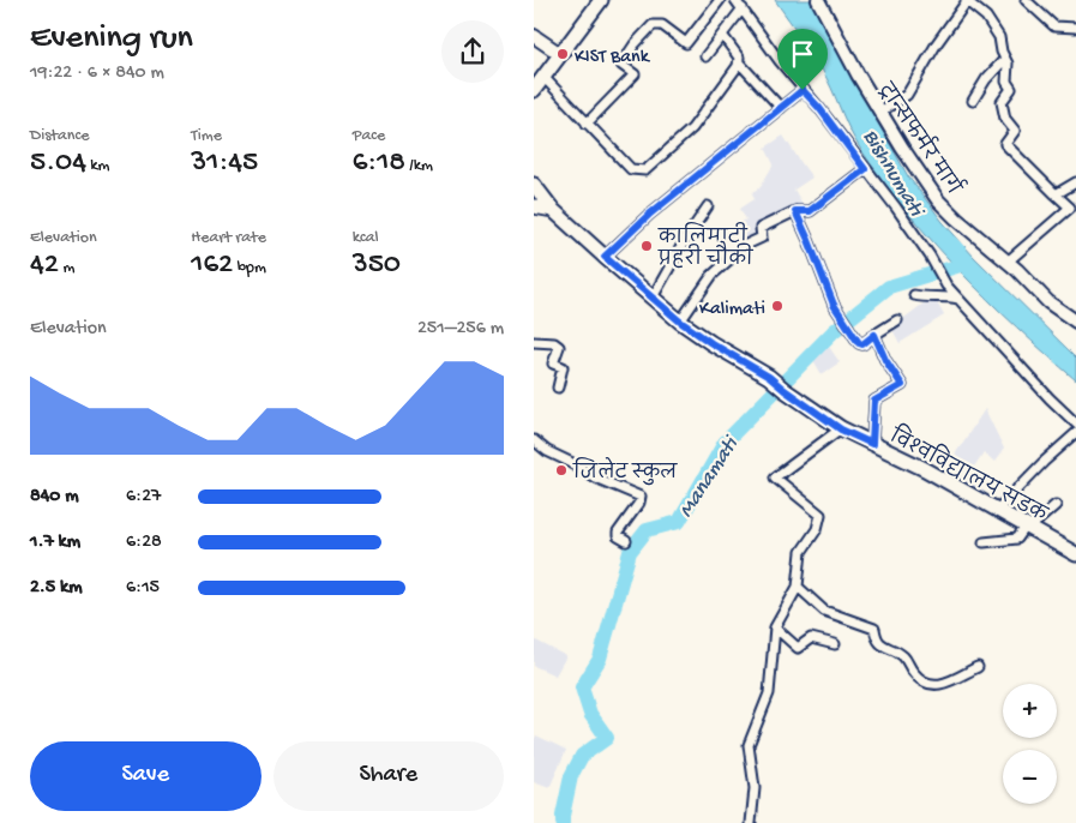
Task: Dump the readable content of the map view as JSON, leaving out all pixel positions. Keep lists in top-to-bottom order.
{
  "streets": {
    "main road": ["ट्रान्सफर्मर मार्ग", "विश्वविद्यालय सडक"]
  },
  "water": ["Bishnumati", "Manamati"],
  "places": [
    "KIST Bank",
    "कालिमाटी प्रहरी चौकी",
    "Kalimati",
    "जिलेट स्कुल"
  ],
  "page": {
    "heading": ["Evening run", "19:22 · 6 × 840 m"],
    "stats": [
      ["Distance", "5.04 km"],
      ["Time", "31:45"],
      ["Pace", "6:18 /km"],
      ["Elevation", "42 m"],
      ["Heart rate", "162 bpm"],
      ["kcal", "350"]
    ],
    "chart": ["Elevation", "251–256 m"],
    "list": [
      {
        "name": "840 m",
        "note": "6:27"
      },
      {
        "name": "1.7 km",
        "note": "6:28"
      },
      {
        "name": "2.5 km",
        "note": "6:15"
      }
    ],
    "map_buttons": ["+", "−"],
    "buttons": ["Save", "Share"]
  }
}
